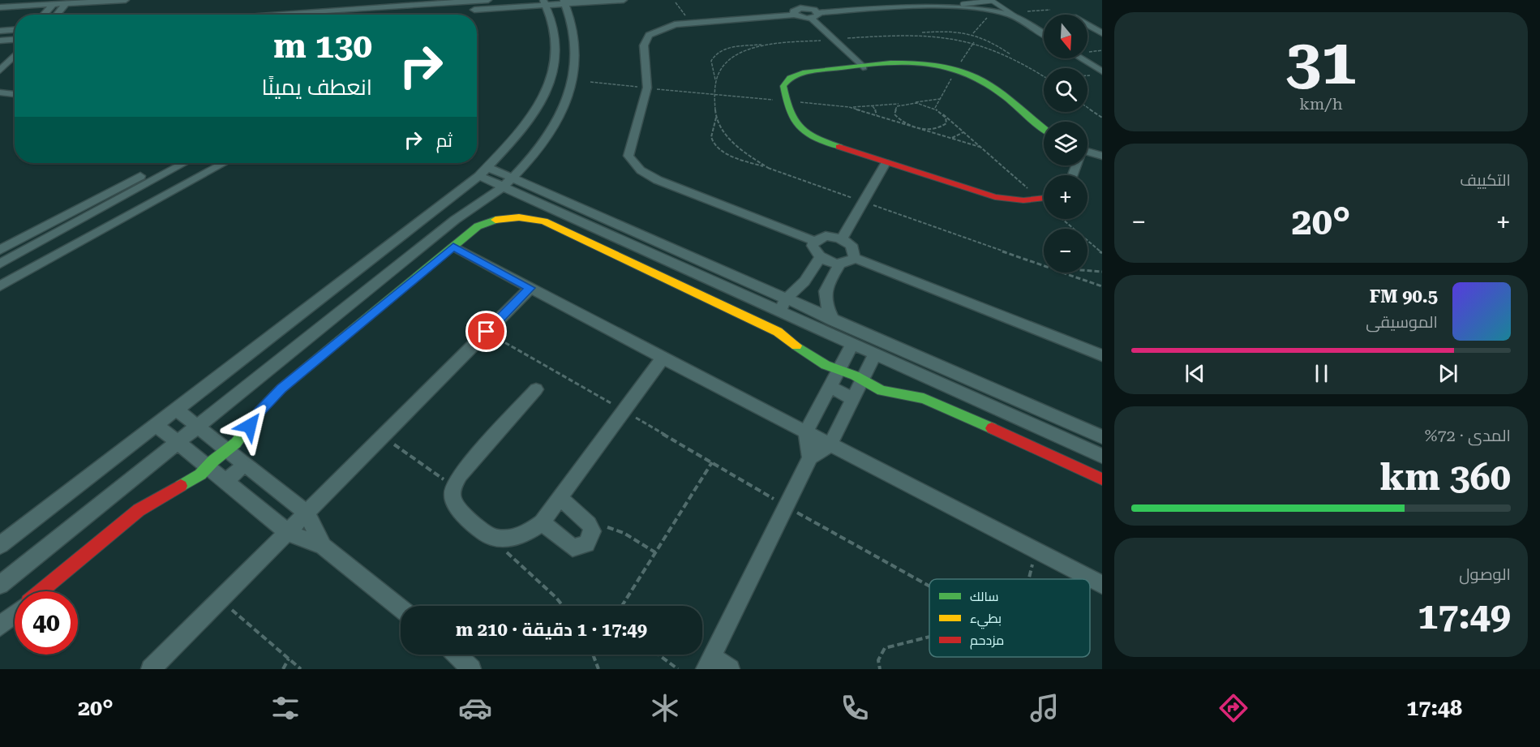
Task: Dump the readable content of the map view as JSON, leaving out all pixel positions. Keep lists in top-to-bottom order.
{
  "legend": ["سالك", "بطيء", "مزدحم"],
  "north": "bottom",
  "page": {
    "tile": [
      ["31", "km/h"],
      "التكييف",
      ["المدى · 72%", "360 km"],
      ["الوصول", "17:49"]
    ],
    "map_buttons": ["+", "−"],
    "turn": ["130 m", "انعطف يمينًا"],
    "then": "ثم",
    "heat": ["−", "20°", "+"],
    "song": ["90.5 FM", "الموسيقى"],
    "limit": "40",
    "trip": "17:49 · 1 دقيقة · 210 m",
    "tabs": ["17:48", "20°"]
  }
}
